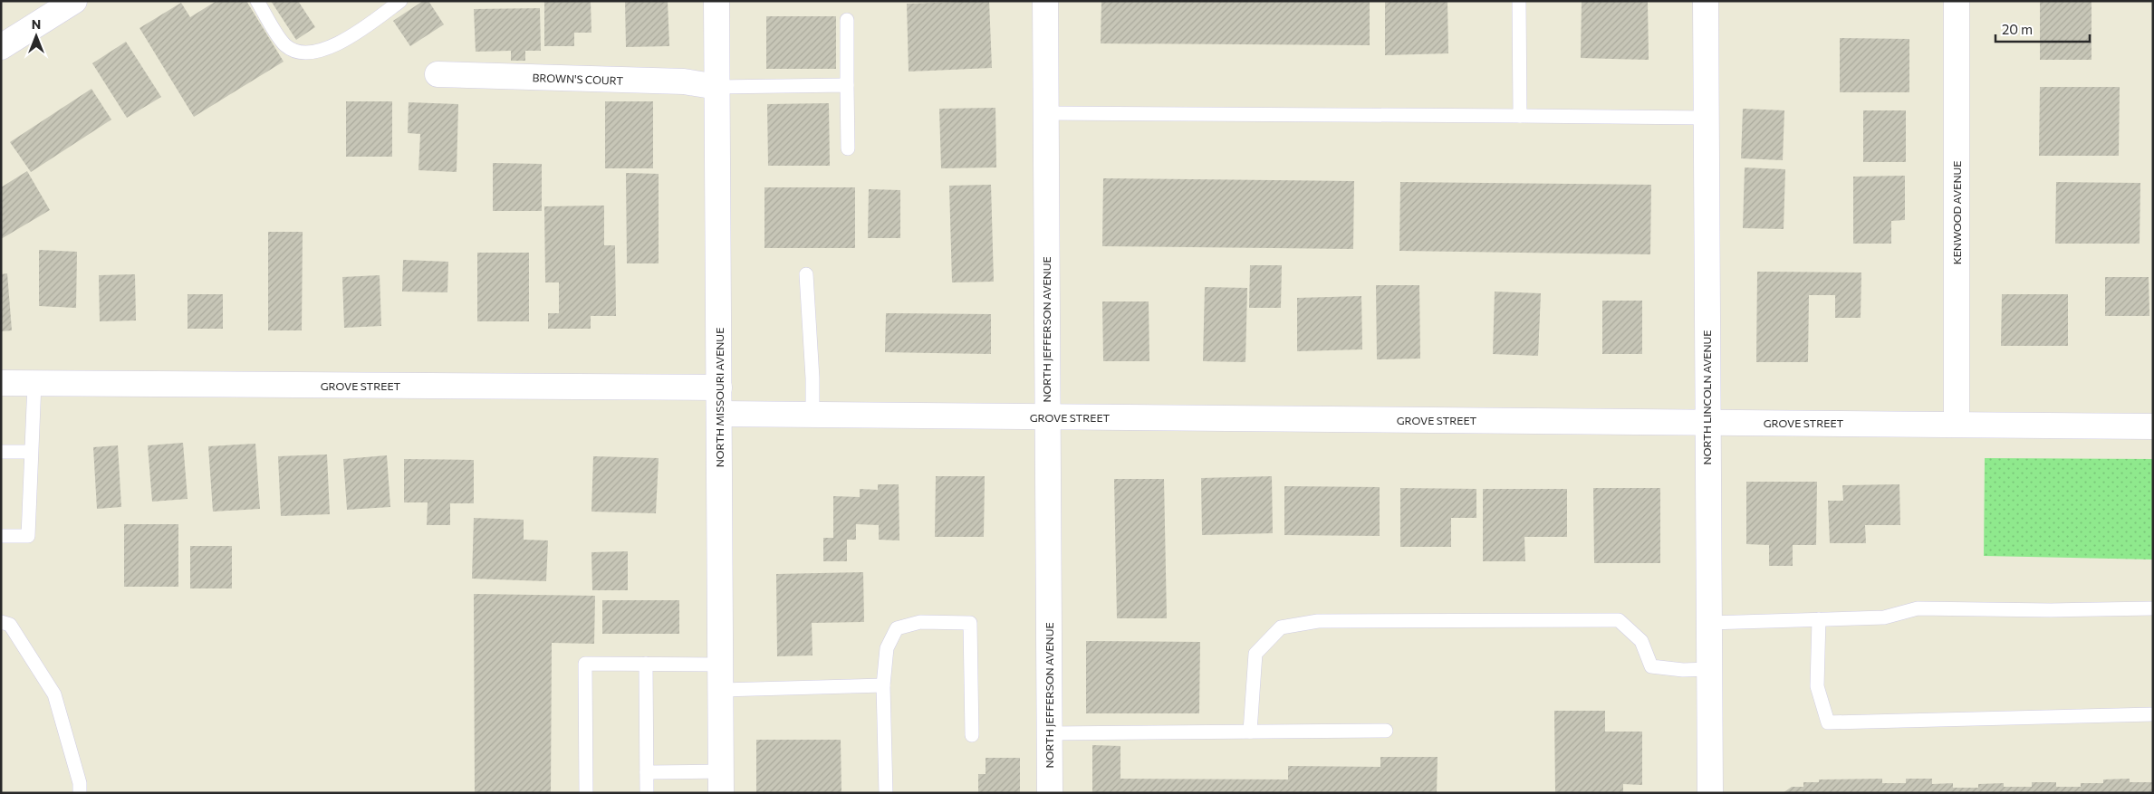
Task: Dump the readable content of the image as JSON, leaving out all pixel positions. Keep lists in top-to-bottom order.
{
  "streets": {
    "street": [
      "BROWN'S COURT",
      "KENWOOD AVENUE",
      "NORTH JEFFERSON AVENUE",
      "GROVE STREET",
      "NORTH MISSOURI AVENUE",
      "NORTH LINCOLN AVENUE"
    ]
  },
  "crossings": [
    ["BROWN'S COURT", "NORTH MISSOURI AVENUE"],
    ["KENWOOD AVENUE", "GROVE STREET"],
    ["NORTH JEFFERSON AVENUE", "GROVE STREET"],
    ["GROVE STREET", "NORTH MISSOURI AVENUE"],
    ["GROVE STREET", "NORTH LINCOLN AVENUE"]
  ],
  "scale_bar": "20 m",
  "north": "top"
}
